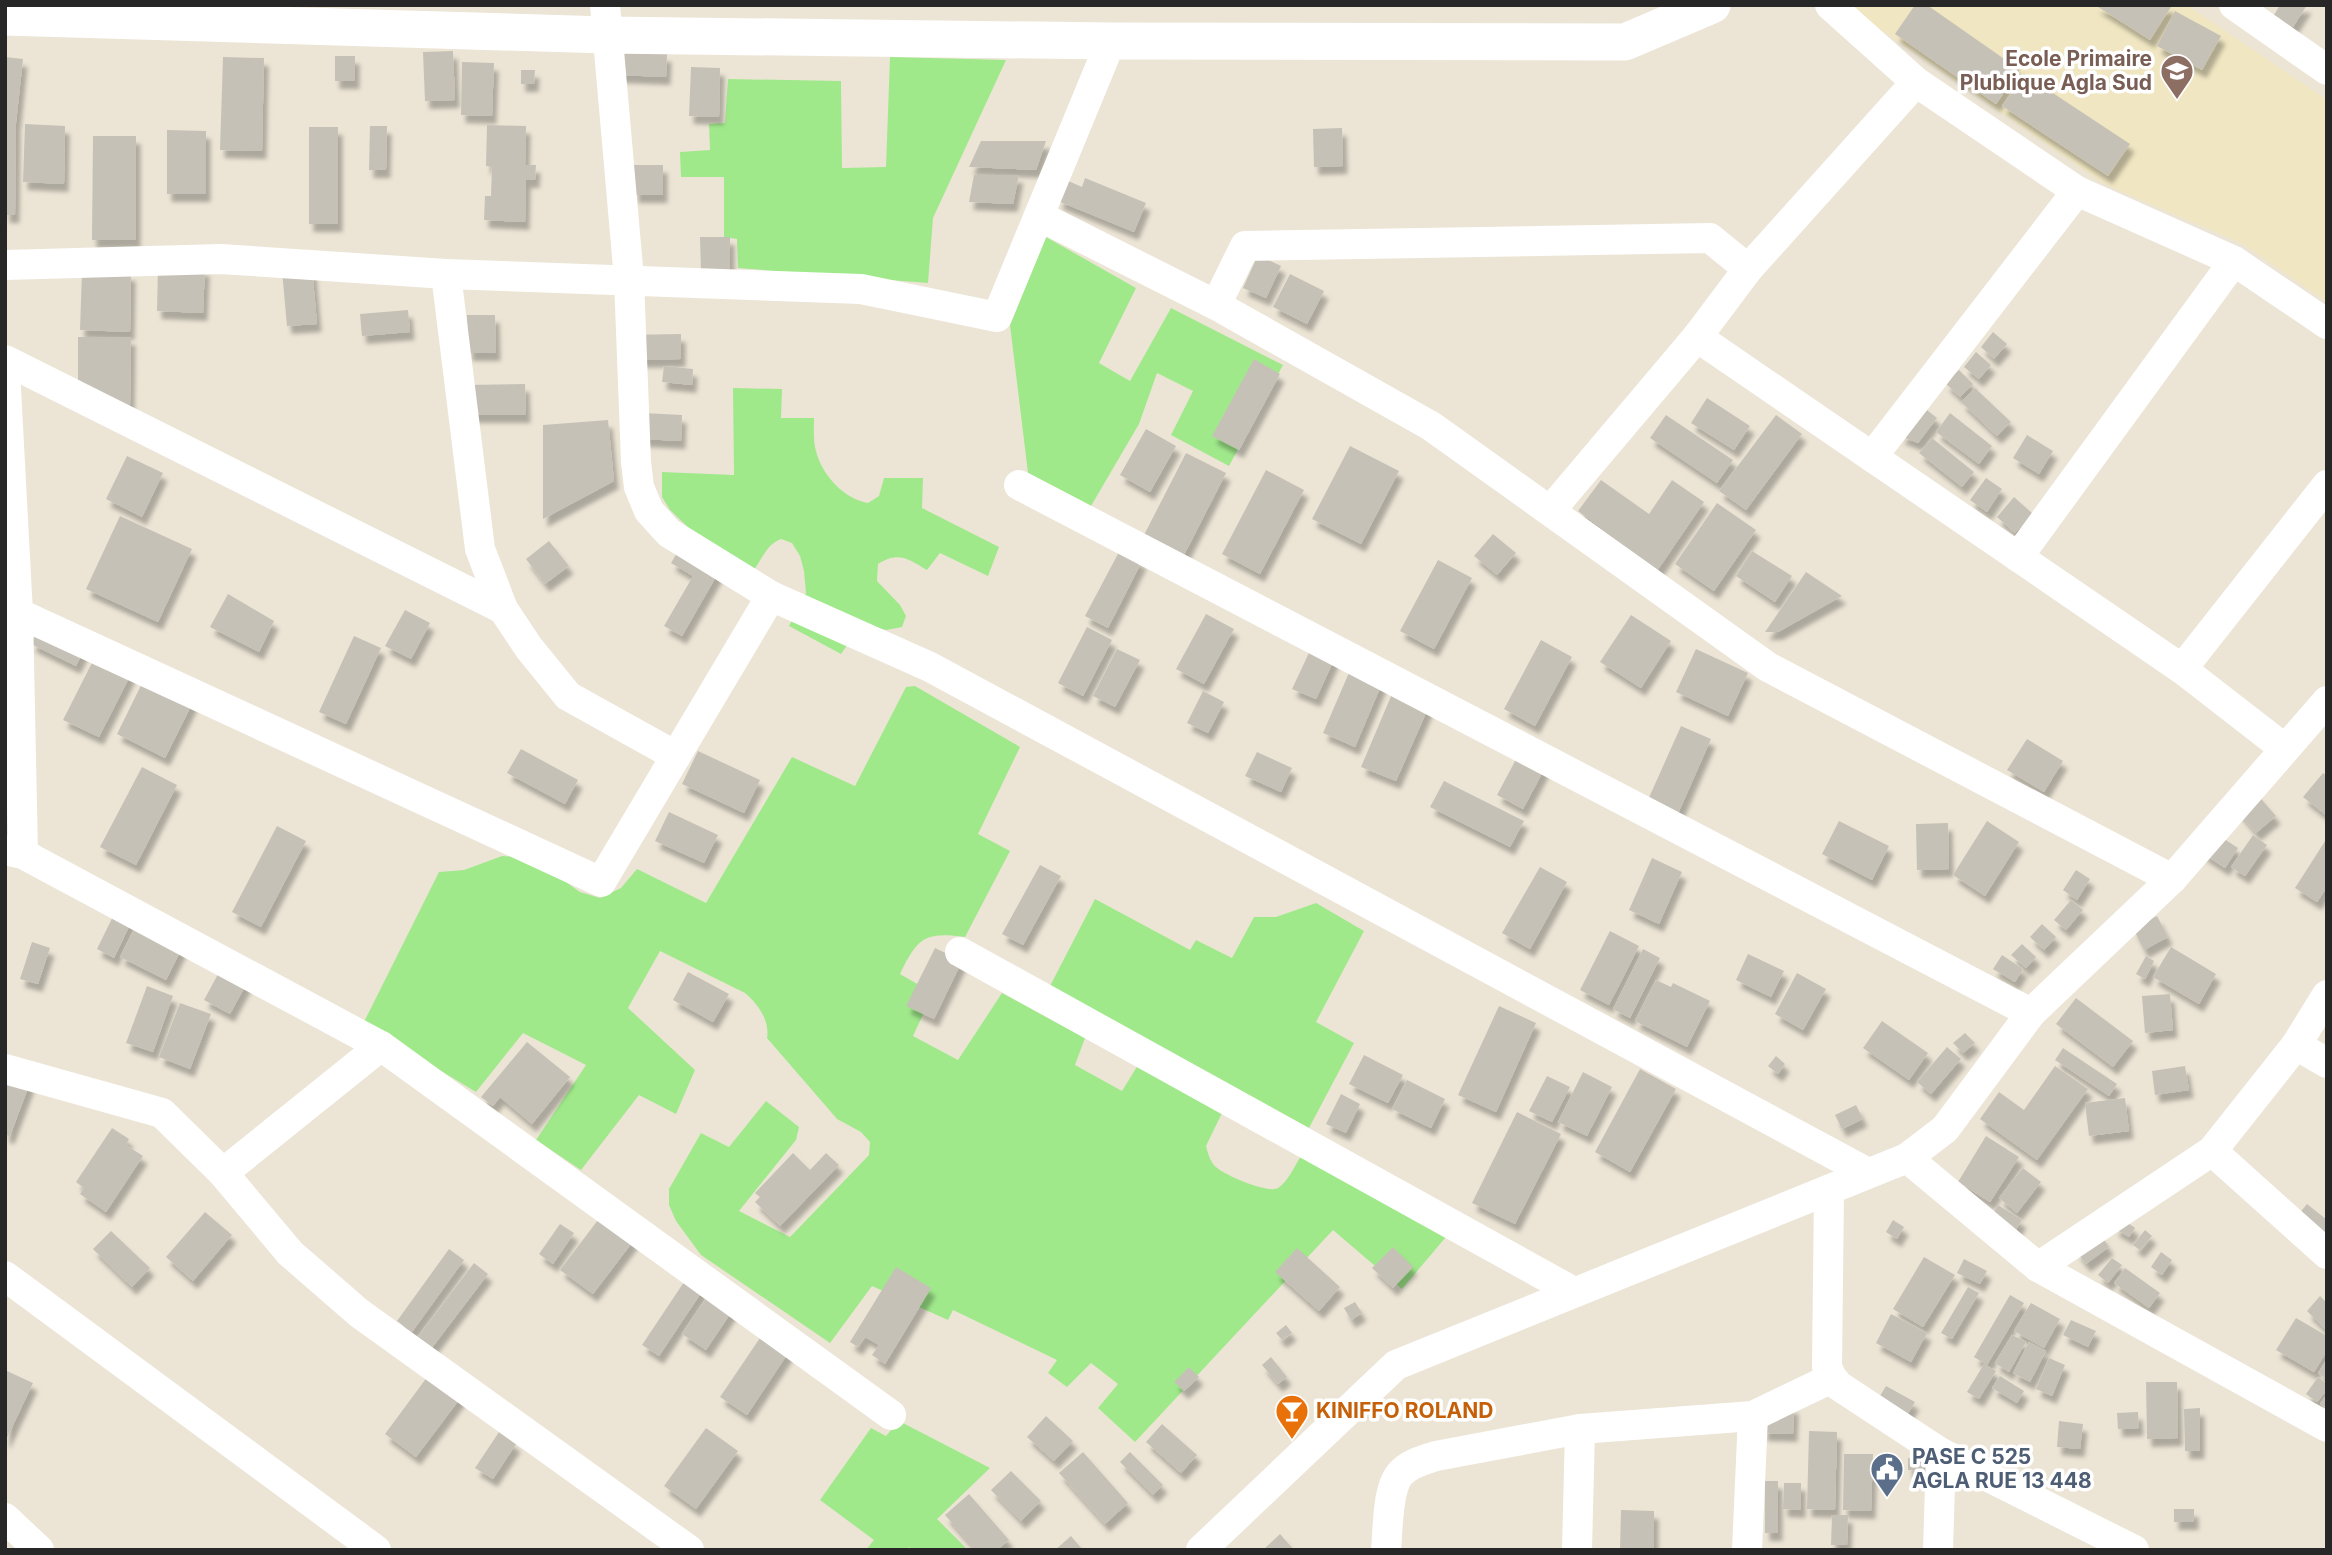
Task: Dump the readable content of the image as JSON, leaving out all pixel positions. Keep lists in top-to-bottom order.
{
  "places": {
    "school or university": ["Ecole Primaire Plublique Agla Sud"],
    "bar": ["KINIFFO ROLAND"],
    "public building": ["PASE C 525 AGLA RUE 13 448"]
  }
}
